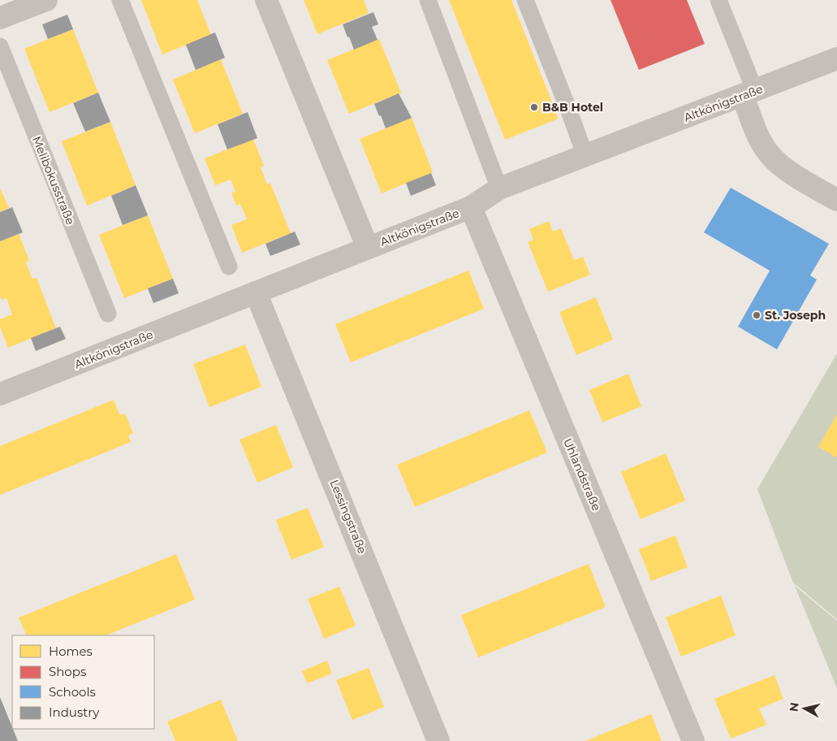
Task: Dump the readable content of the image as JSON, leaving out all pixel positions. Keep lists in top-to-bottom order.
{
  "streets": {
    "street": ["Altkönigstraße", "Uhlandstraße", "Lessingstraße"],
    "lane": ["Melibokusstraße"]
  },
  "crossings": [
    ["Altkönigstraße", "Uhlandstraße"],
    ["Altkönigstraße", "Lessingstraße"]
  ],
  "places": ["B&B Hotel", "St. Joseph"],
  "legend": [
    "Homes",
    "Shops",
    "Schools",
    "Industry"
  ],
  "north": "left"
}
